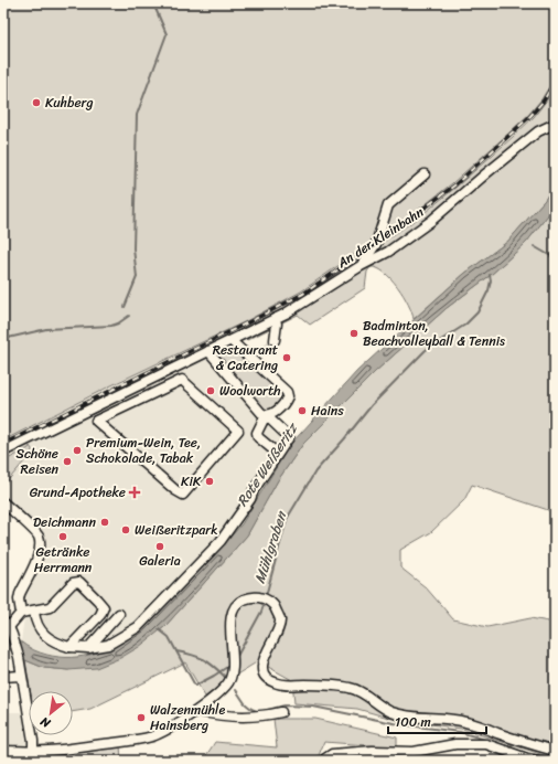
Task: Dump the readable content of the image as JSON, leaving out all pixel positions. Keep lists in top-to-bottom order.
{
  "streets": {
    "street": ["An der Kleinbahn"]
  },
  "water": ["Rote Weißeritz", "Mühlgraben"],
  "places": {
    "other": [
      "Kuhberg",
      "Badminton, Beachvolleyball & Tennis",
      "Restaurant & Catering",
      "Woolworth",
      "Hains",
      "Premium-Wein, Tee, Schokolade, Tabak",
      "Schöne Reisen",
      "KiK",
      "Deichmann",
      "Weißeritzpark",
      "Getränke Herrmann",
      "Galeria",
      "Walzenmühle Hainsberg"
    ],
    "health": ["Grund-Apotheke"]
  },
  "scale_bar": "100 m",
  "north": "bottom left"
}
